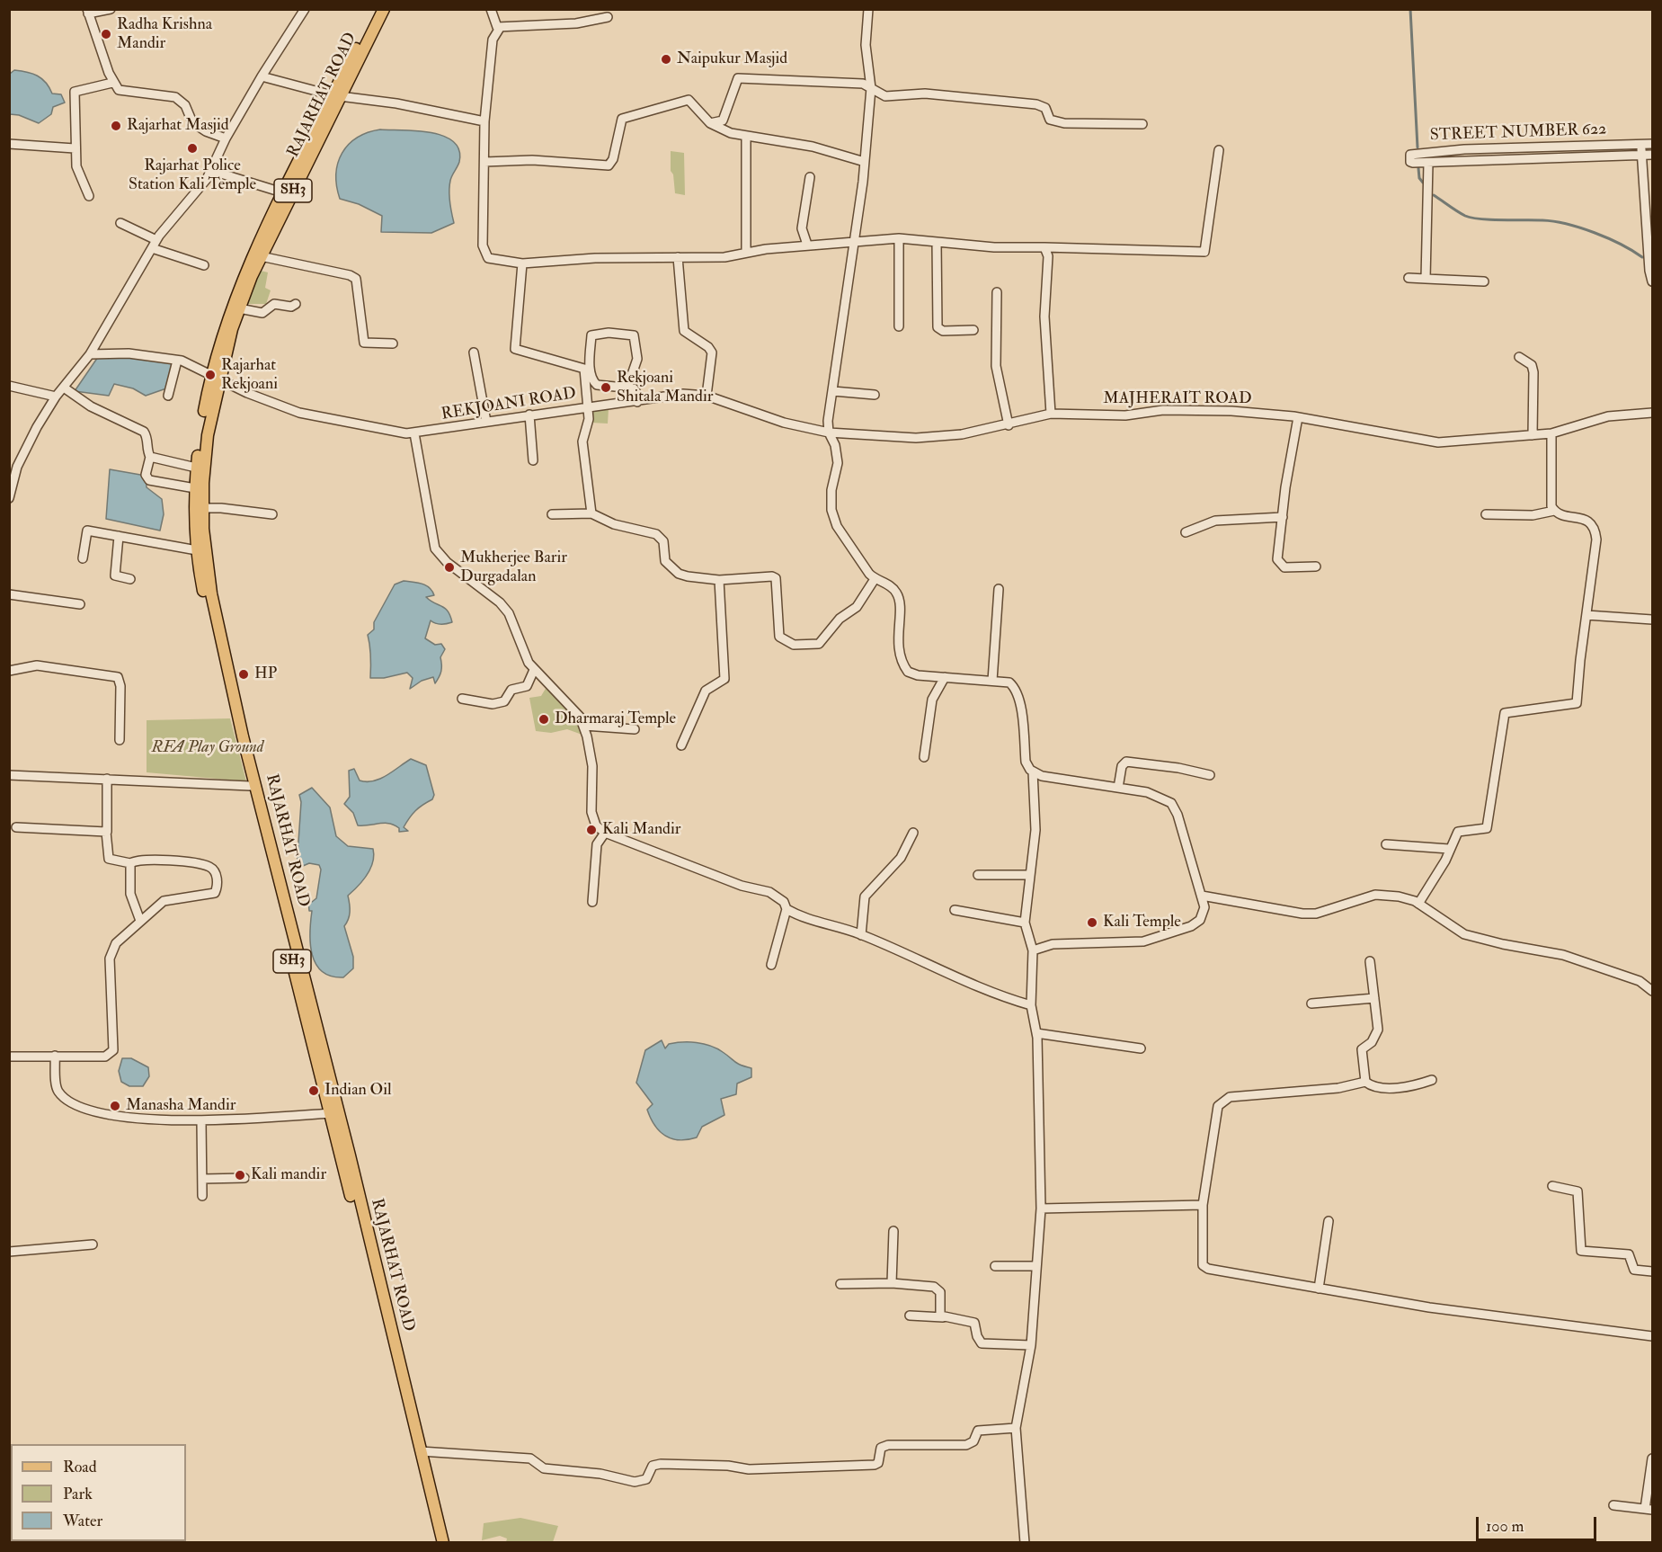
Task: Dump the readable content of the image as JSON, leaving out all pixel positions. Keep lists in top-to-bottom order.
{
  "streets": {
    "main road": ["RAJARHAT ROAD", "SH3"],
    "street": ["STREET NUMBER 622", "MAJHERAIT ROAD", "REKJOANI ROAD"]
  },
  "crossings": [
    ["RAJARHAT ROAD", "REKJOANI ROAD"],
    ["MAJHERAIT ROAD", "REKJOANI ROAD"]
  ],
  "parks": ["RFA Play Ground"],
  "places": [
    "Radha Krishna Mandir",
    "Naipukur Masjid",
    "Rajarhat Masjid",
    "Rajarhat Police Station Kali Temple",
    "Rajarhat Rekjoani",
    "Rekjoani Shitala Mandir",
    "Mukherjee Barir Durgadalan",
    "HP",
    "Dharmaraj Temple",
    "Kali Mandir",
    "Kali Temple",
    "Indian Oil",
    "Manasha Mandir",
    "Kali mandir"
  ],
  "legend": ["Road", "Park", "Water"],
  "scale_bar": "100 m"
}
